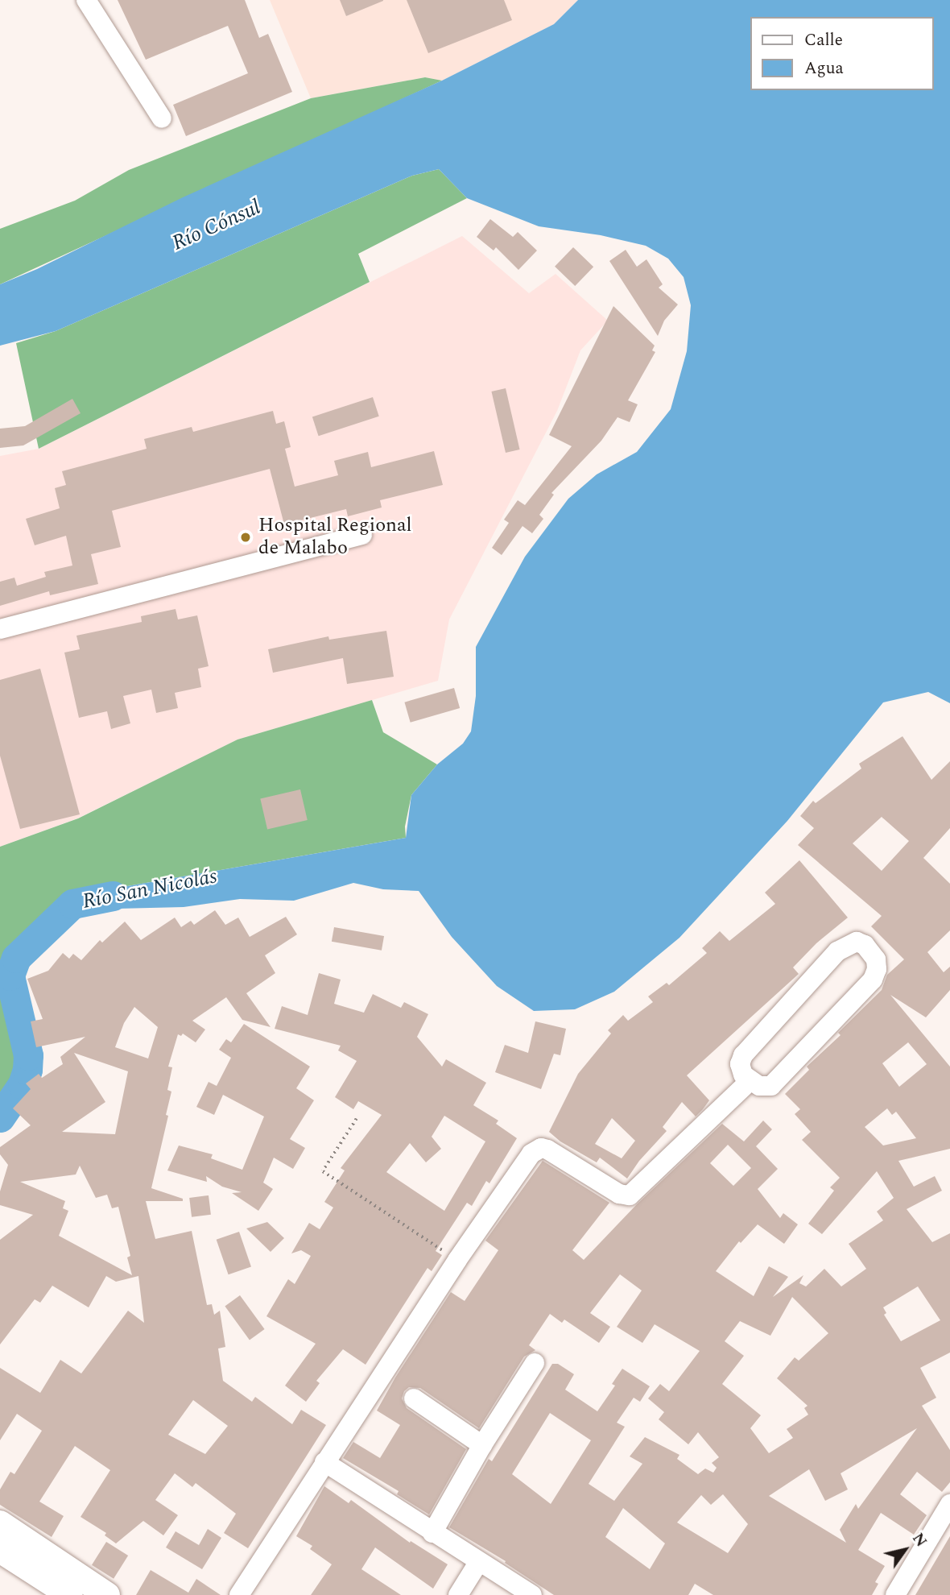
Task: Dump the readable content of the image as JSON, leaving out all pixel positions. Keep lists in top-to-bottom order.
{
  "water": ["Río Cónsul", "Río San Nicolás"],
  "places": ["Hospital Regional de Malabo"],
  "legend": ["Calle", "Agua"],
  "north": "top right"
}
